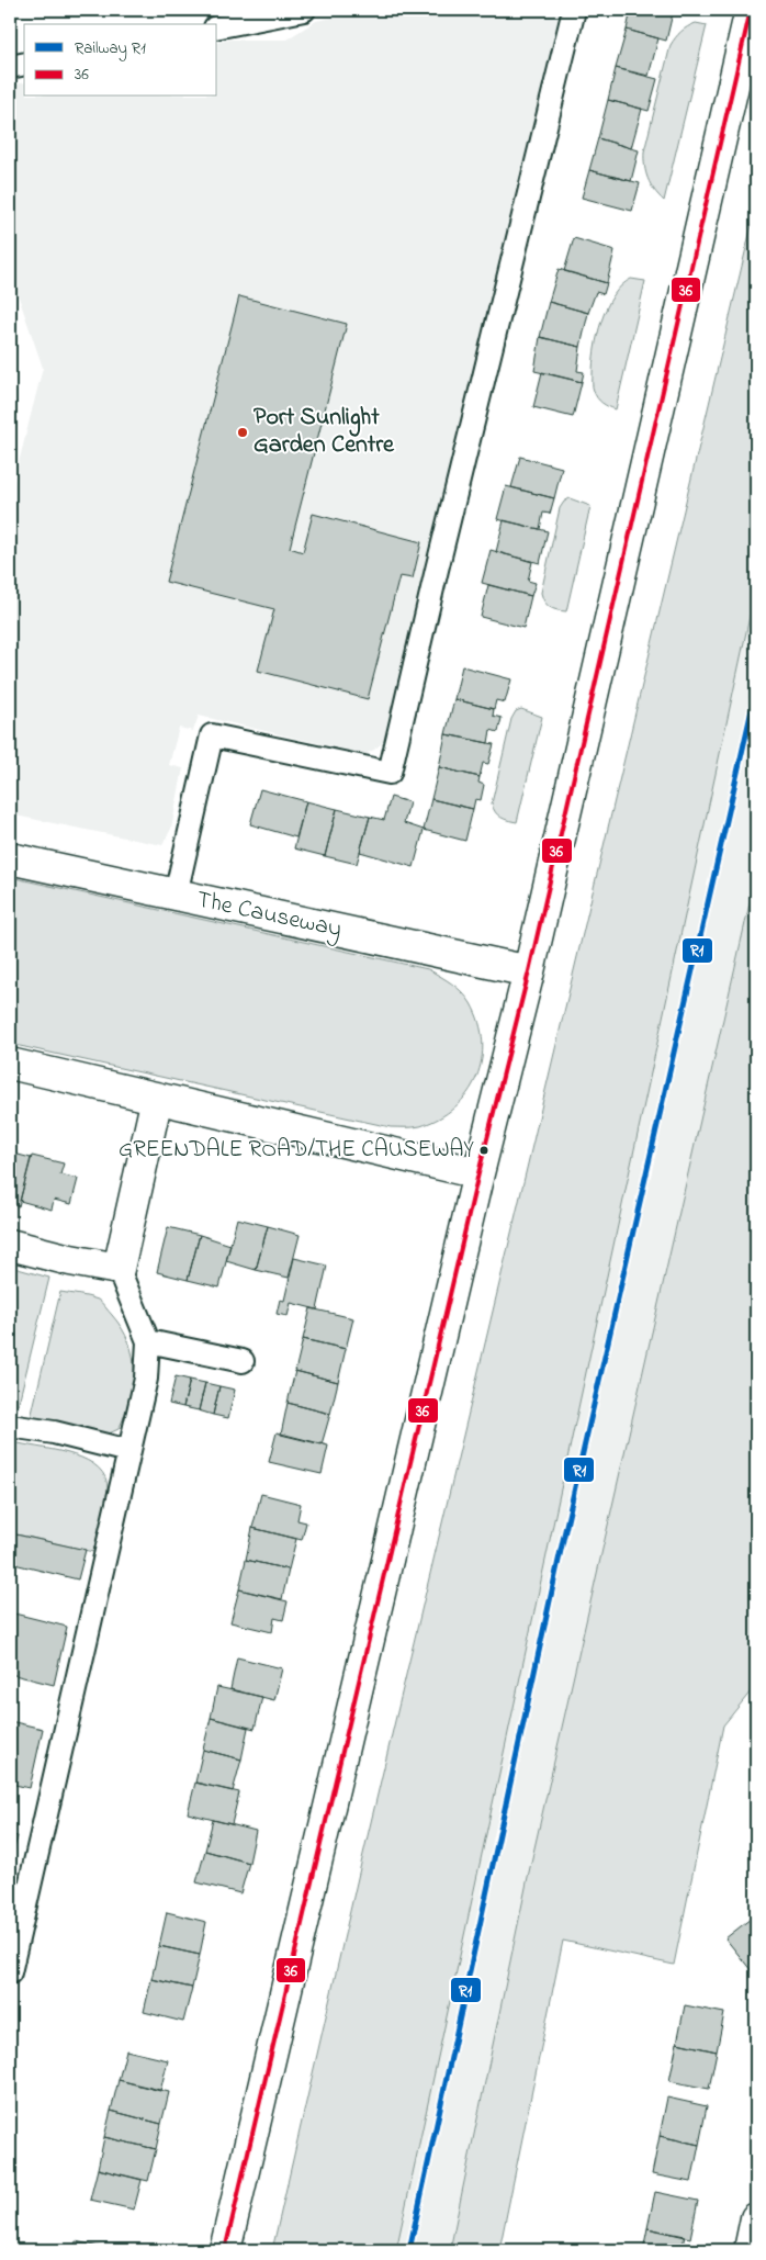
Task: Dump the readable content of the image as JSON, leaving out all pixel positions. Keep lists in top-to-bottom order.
{
  "streets": {
    "street": ["The Causeway"]
  },
  "places": ["Port Sunlight Garden Centre", "GREENDALE ROAD/THE CAUSEWAY"],
  "lines": ["transit line 36", "rail line R1"],
  "legend": ["Railway R1", "36"]
}
